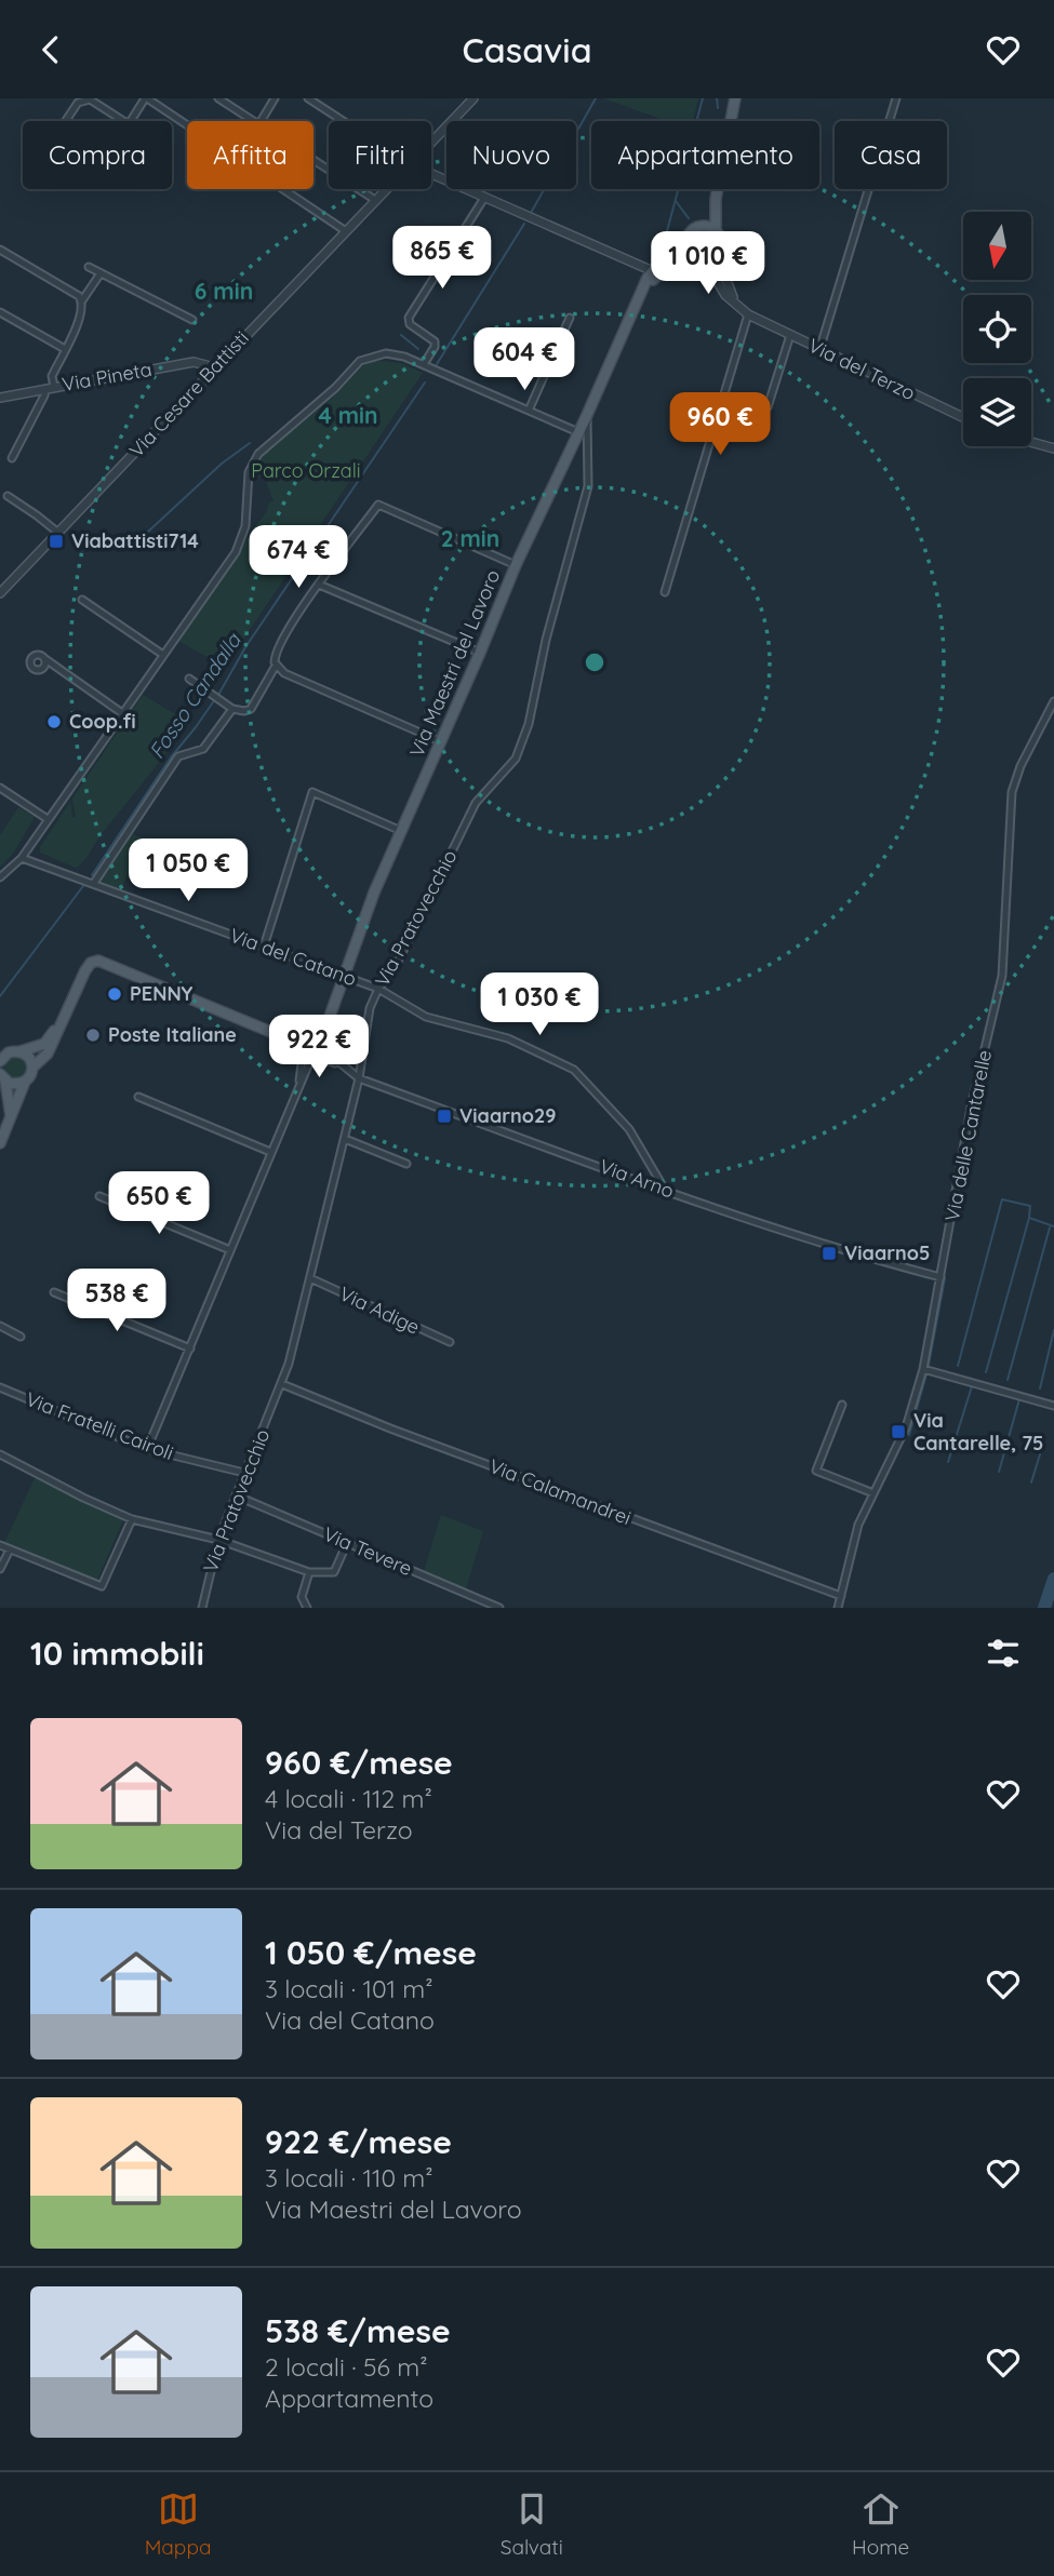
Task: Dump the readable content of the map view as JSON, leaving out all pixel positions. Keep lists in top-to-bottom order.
{
  "streets": {
    "main road": ["Via Maestri del Lavoro"],
    "street": [
      "Via del Terzo",
      "Via Pineta",
      "Via Cesare Battisti",
      "Via Pratovecchio",
      "Via del Catano",
      "Via delle Cantarelle",
      "Via Arno",
      "Via Adige",
      "Via Fratelli Cairoli",
      "Via Calamandrei",
      "Via Tevere"
    ]
  },
  "crossings": [
    ["Via Pineta", "Via Cesare Battisti"],
    ["Via Maestri del Lavoro", "Via Pratovecchio"],
    ["Via Maestri del Lavoro", "Via del Catano"],
    ["Via Maestri del Lavoro", "Via Arno"],
    ["Via Maestri del Lavoro", "Via Fratelli Cairoli"],
    ["Via Pratovecchio", "Via del Catano"],
    ["Via Pratovecchio", "Via Arno"],
    ["Via Pratovecchio", "Via Adige"],
    ["Via Pratovecchio", "Via Fratelli Cairoli"],
    ["Via Pratovecchio", "Via Calamandrei"],
    ["Via Pratovecchio", "Via Tevere"],
    ["Via del Catano", "Via Arno"],
    ["Via delle Cantarelle", "Via Arno"],
    ["Via delle Cantarelle", "Via Calamandrei"]
  ],
  "water": ["Fosso Candalla"],
  "parks": ["Parco Orzali"],
  "places": {
    "transit": [
      "Viabattisti714",
      "Viaarno29",
      "Viaarno5",
      "Via Cantarelle, 75"
    ],
    "other": ["Coop.fi", "PENNY", "Poste Italiane"]
  },
  "north": "bottom",
  "page": {
    "header": "Casavia",
    "chip": [
      "Compra",
      "Affitta",
      "Filtri",
      "Nuovo",
      "Appartamento",
      "Casa"
    ],
    "price": [
      "865 €",
      "1 010 €",
      "604 €",
      "960 €",
      "674 €",
      "1 050 €",
      "1 030 €",
      "922 €",
      "650 €",
      "538 €"
    ],
    "heading": "10 immobili",
    "list": [
      {
        "name": "960 €/mese",
        "note": "4 locali · 112 m² · Via del Terzo"
      },
      {
        "name": "1 050 €/mese",
        "note": "3 locali · 101 m² · Via del Catano"
      },
      {
        "name": "922 €/mese",
        "note": "3 locali · 110 m² · Via Maestri del Lavoro"
      },
      {
        "name": "538 €/mese",
        "note": "2 locali · 56 m² · Appartamento"
      }
    ],
    "tabs": ["Mappa", "Salvati", "Home"]
  },
  "rings": ["6 min", "4 min", "2 min"]
}
